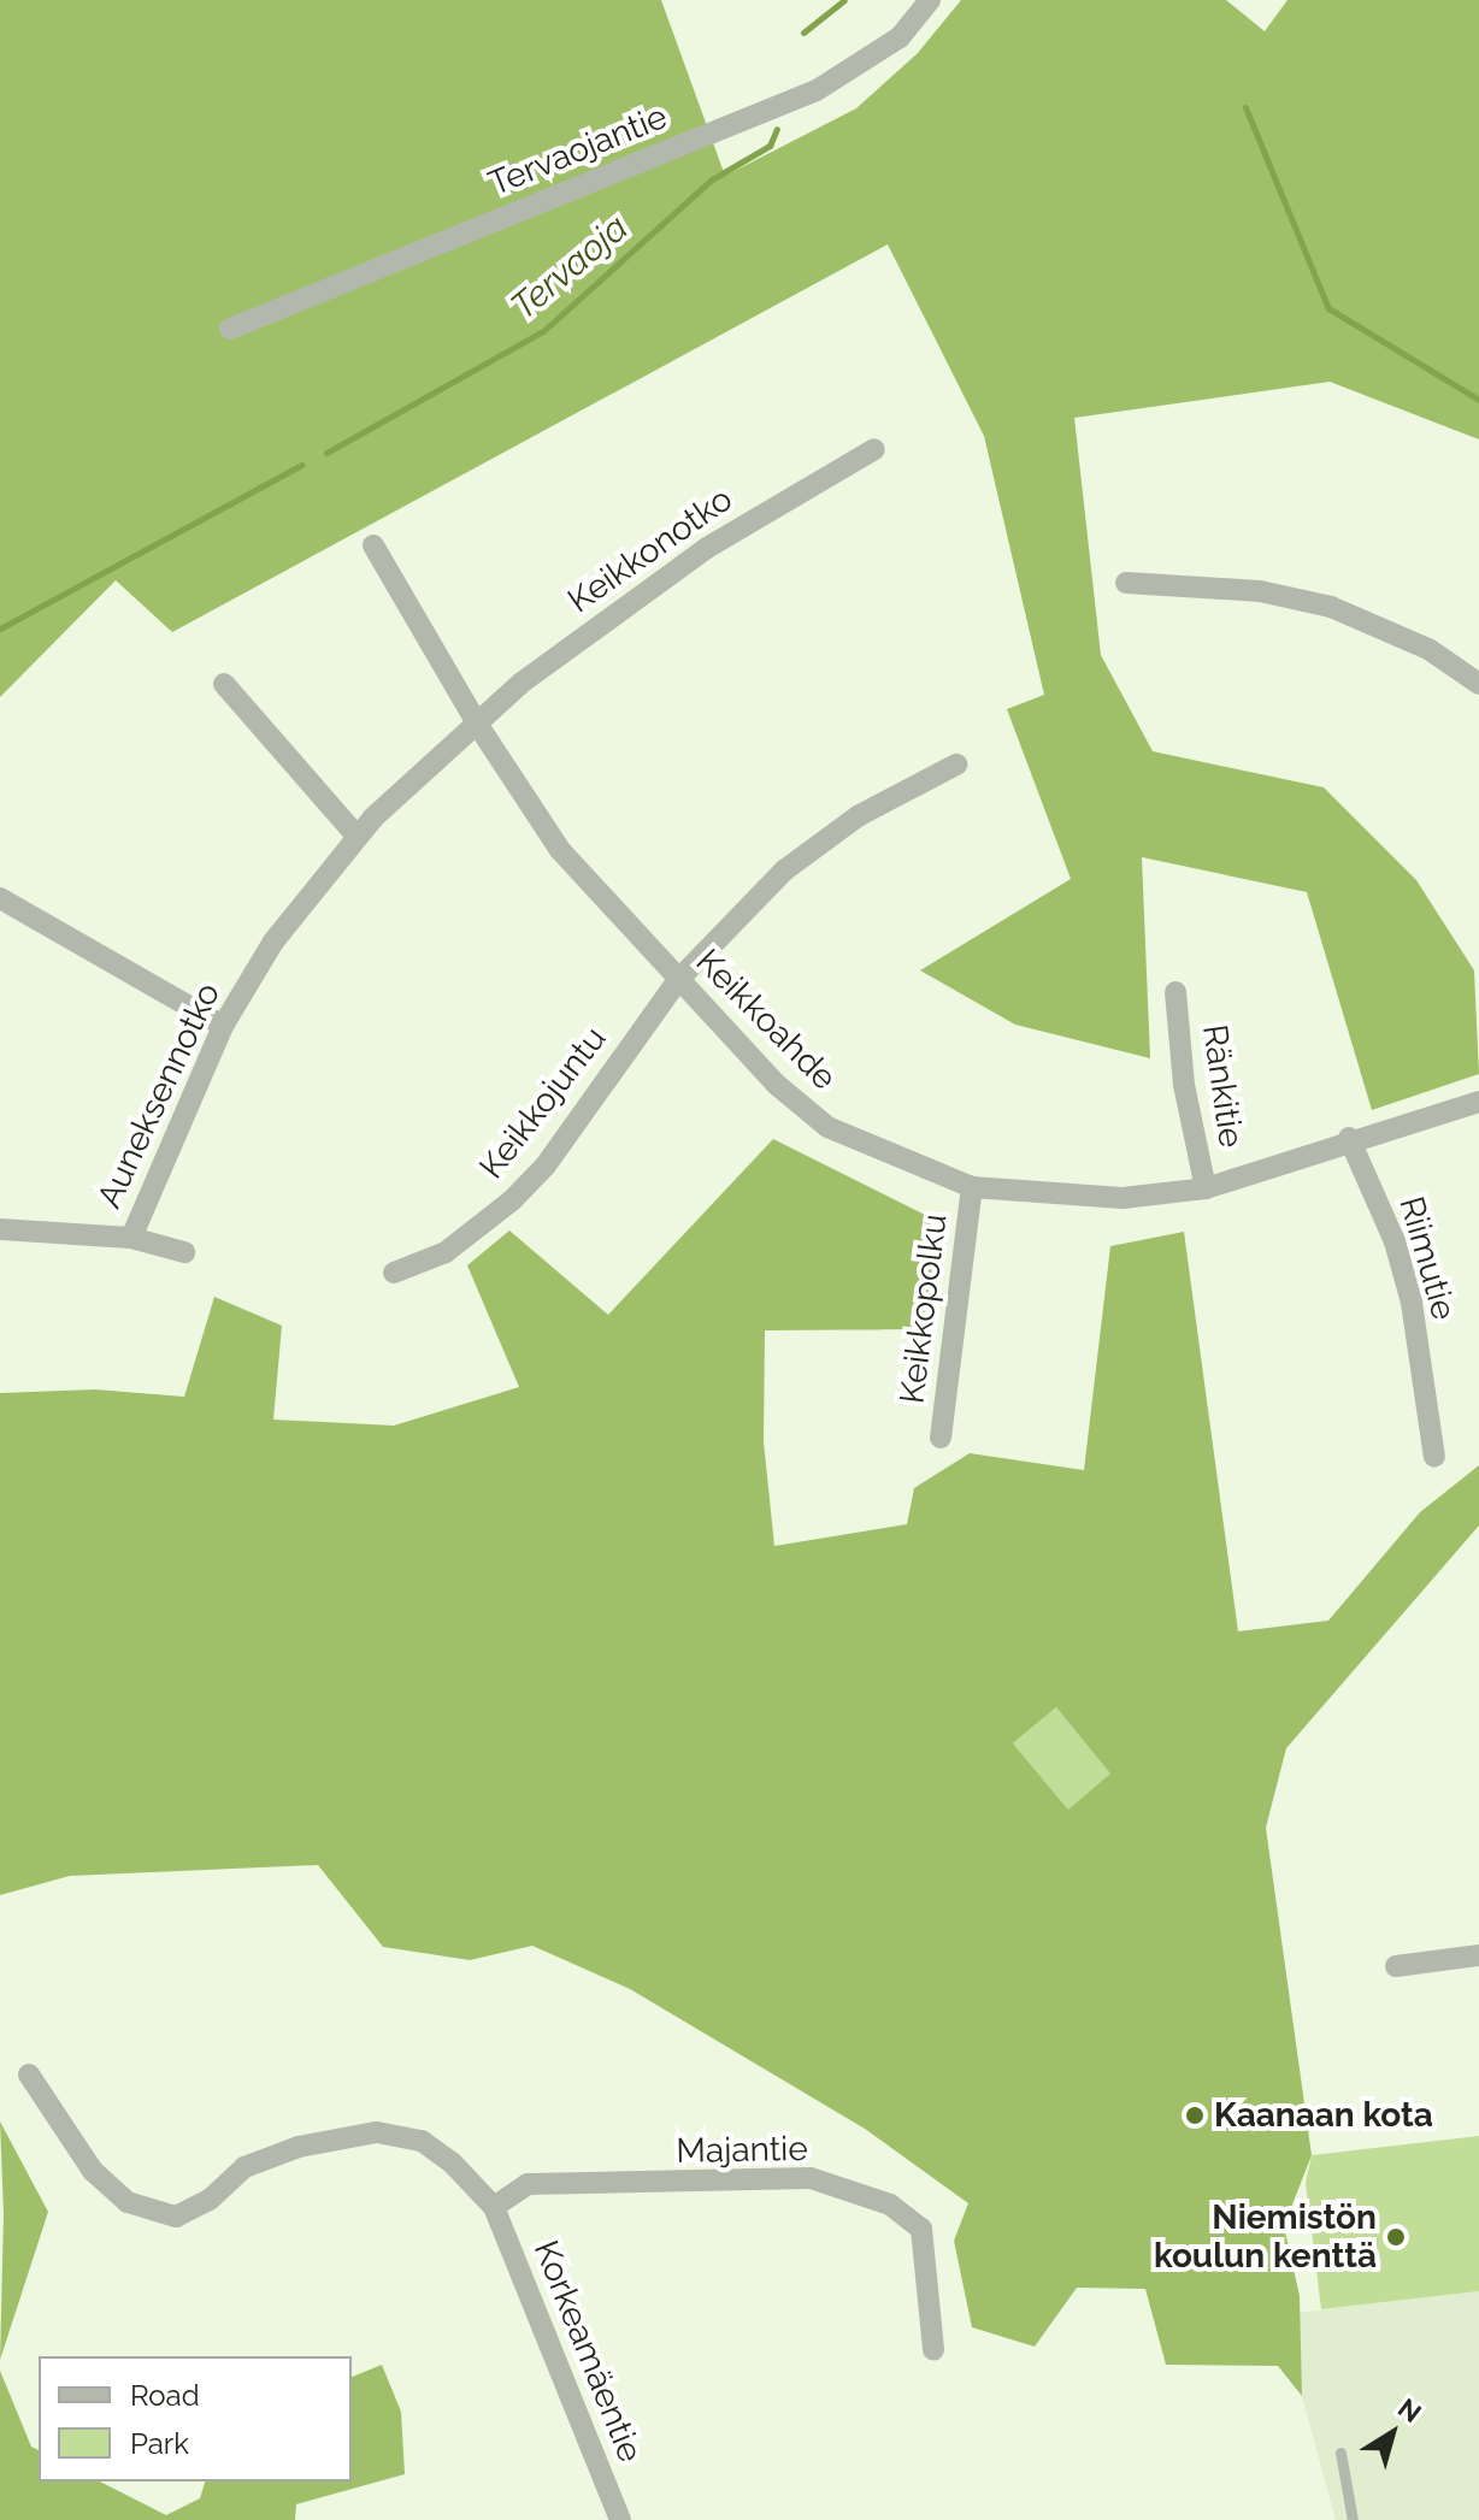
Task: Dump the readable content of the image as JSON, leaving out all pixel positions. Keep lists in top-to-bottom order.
{
  "streets": {
    "street": [
      "Tervaojantie",
      "Keikkonotko",
      "Keikkoahde",
      "Ränkitie",
      "Auneksennotko",
      "Keikkojuntu",
      "Riimutie",
      "Keikkopolku",
      "Majantie",
      "Korkeamäentie"
    ]
  },
  "crossings": [
    ["Keikkonotko", "Keikkoahde"],
    ["Keikkonotko", "Auneksennotko"],
    ["Keikkoahde", "Ränkitie"],
    ["Keikkoahde", "Auneksennotko"],
    ["Keikkoahde", "Keikkojuntu"],
    ["Keikkoahde", "Riimutie"],
    ["Keikkoahde", "Keikkopolku"],
    ["Majantie", "Korkeamäentie"]
  ],
  "water": ["Tervaoja"],
  "places": ["Kaanaan kota", "Niemistön koulun kenttä"],
  "legend": ["Road", "Park"],
  "north": "top right"
}
